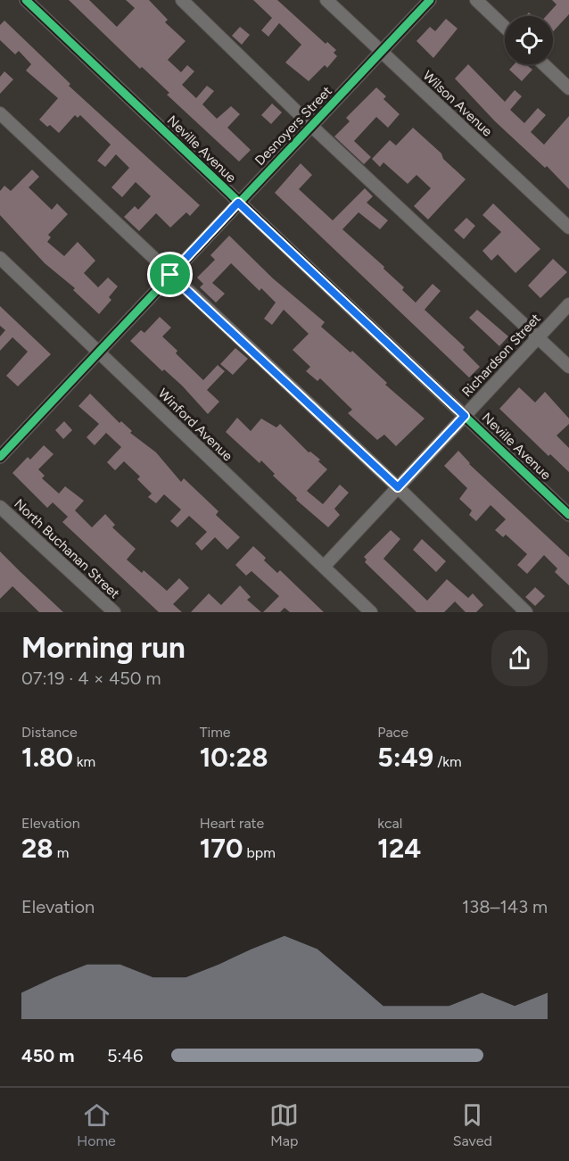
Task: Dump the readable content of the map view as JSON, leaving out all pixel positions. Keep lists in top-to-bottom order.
{
  "streets": {
    "street": [
      "Wilson Avenue",
      "Desnoyers Street",
      "Neville Avenue",
      "Richardson Street",
      "Winford Avenue",
      "North Buchanan Street"
    ]
  },
  "crossings": [
    ["Wilson Avenue", "Desnoyers Street"],
    ["Desnoyers Street", "Neville Avenue"],
    ["Desnoyers Street", "Winford Avenue"],
    ["Neville Avenue", "Richardson Street"],
    ["Richardson Street", "Winford Avenue"]
  ],
  "page": {
    "heading": ["Morning run", "07:19 · 4 × 450 m"],
    "stats": [
      ["Distance", "1.80 km"],
      ["Time", "10:28"],
      ["Pace", "5:49 /km"],
      ["Elevation", "28 m"],
      ["Heart rate", "170 bpm"],
      ["kcal", "124"]
    ],
    "chart": ["Elevation", "138–143 m"],
    "list": [
      {
        "name": "450 m",
        "note": "5:46"
      }
    ],
    "tabs": ["Home", "Map", "Saved"]
  }
}
